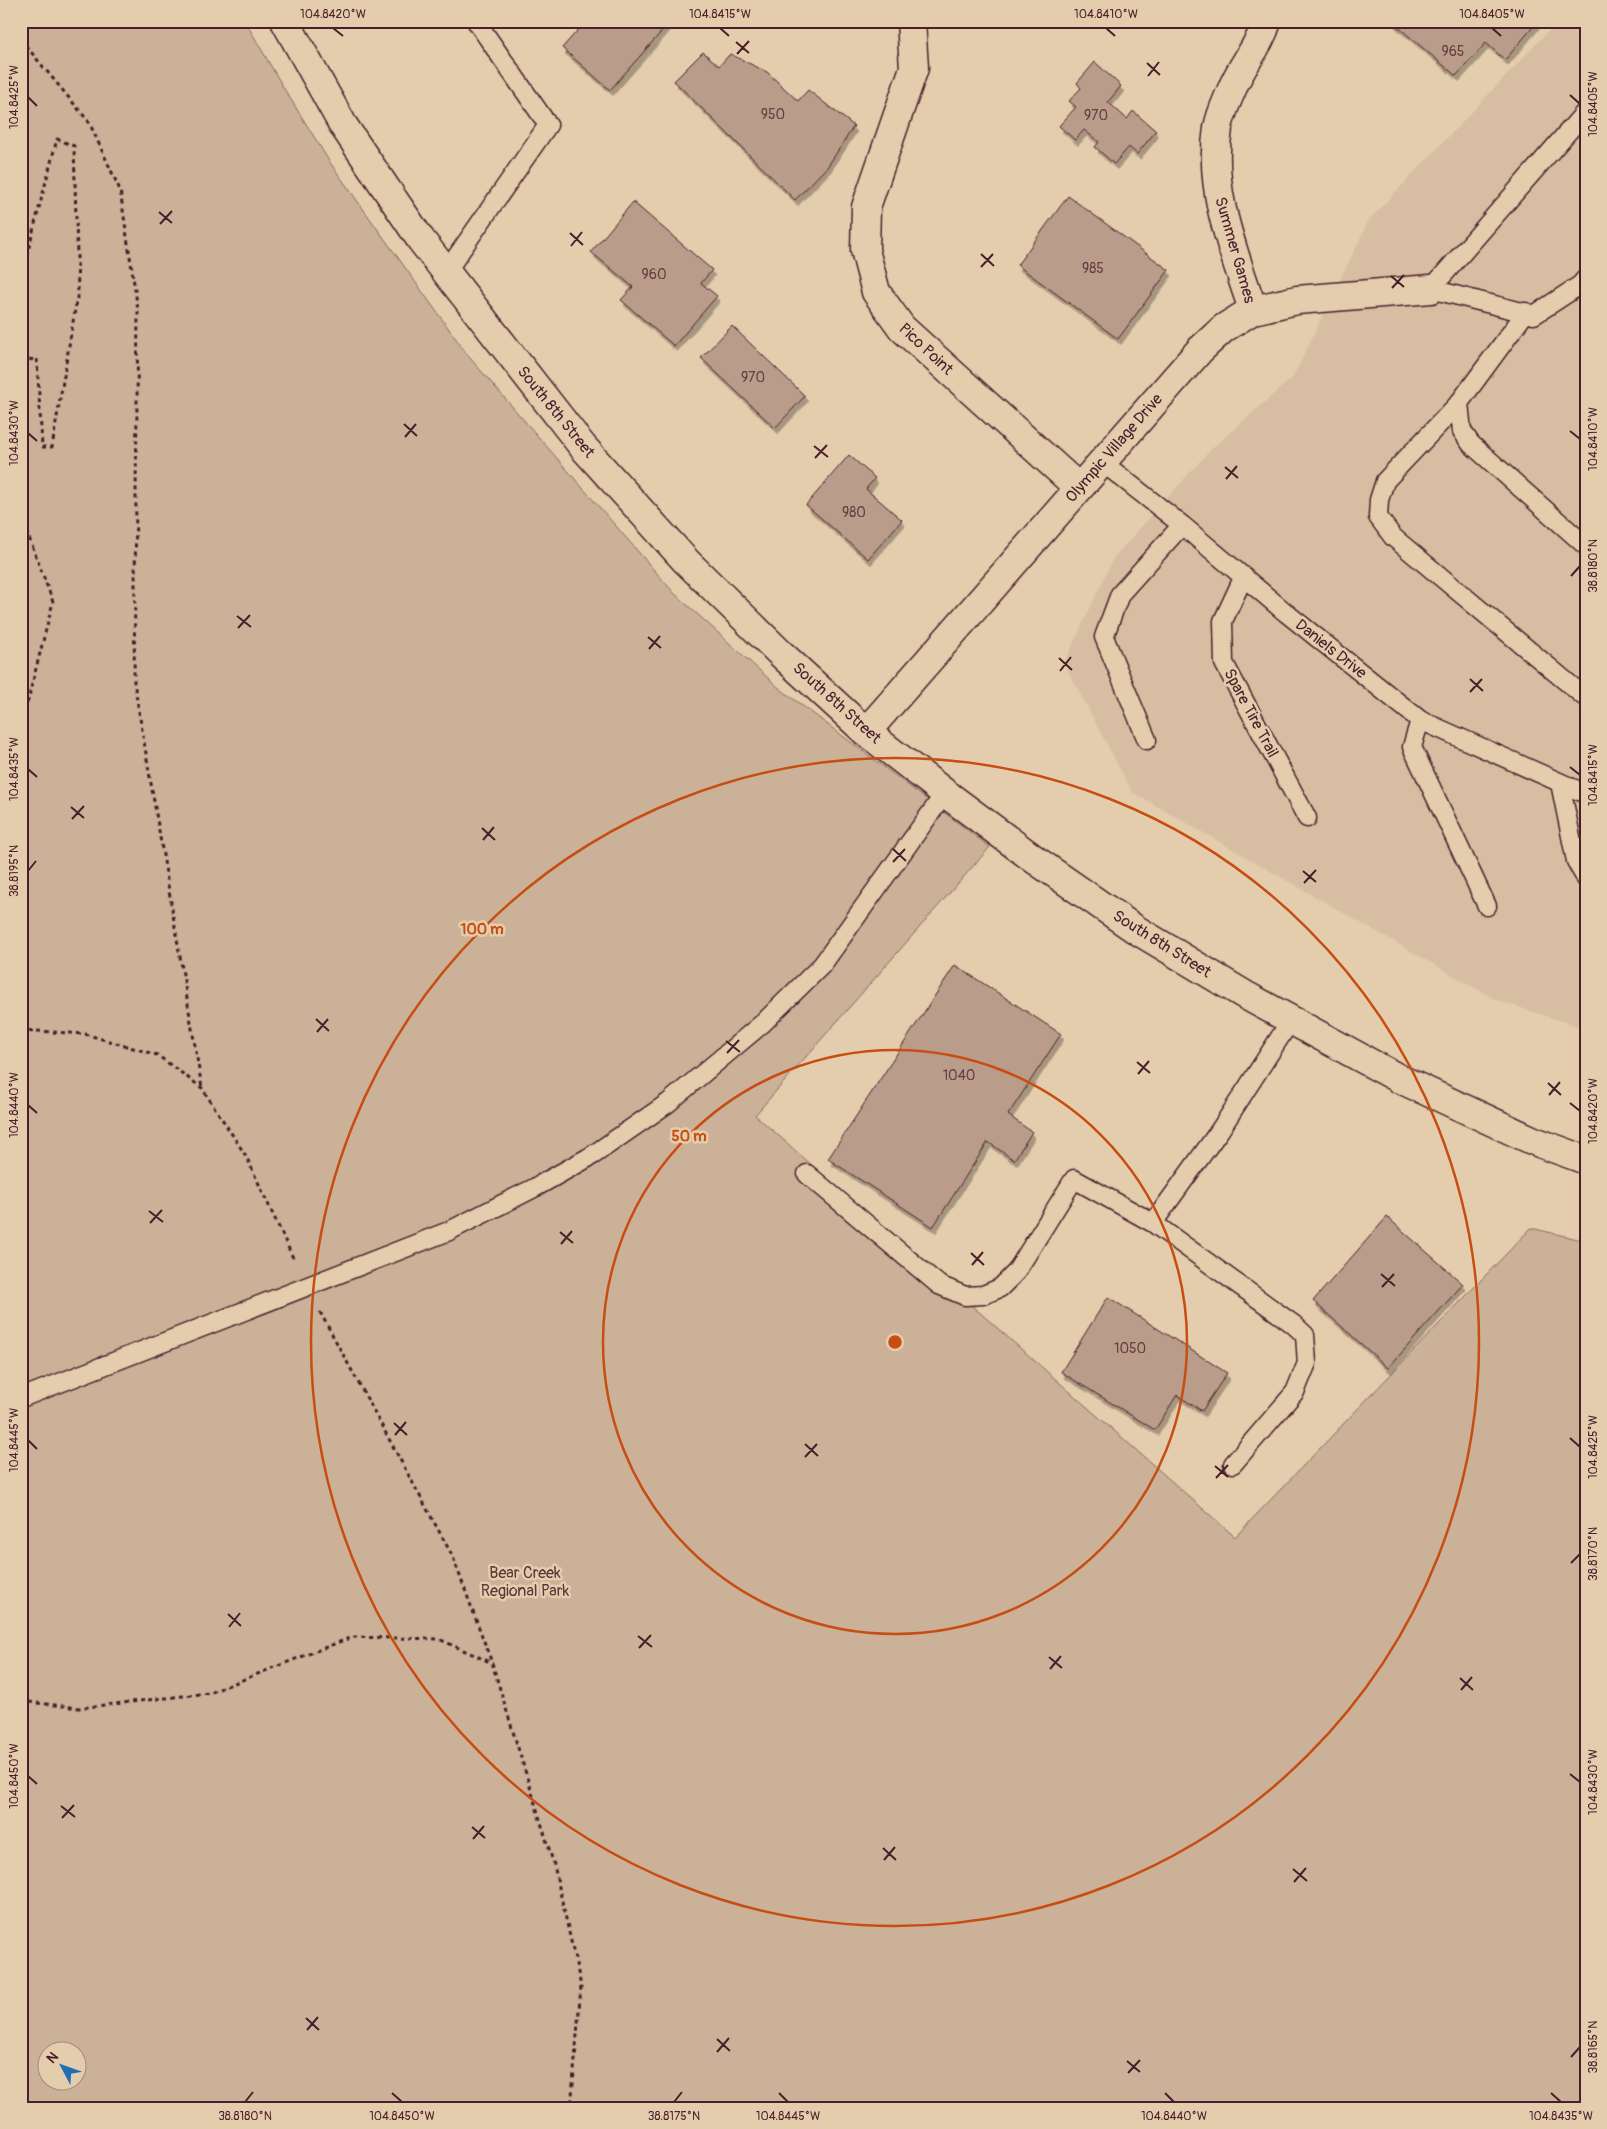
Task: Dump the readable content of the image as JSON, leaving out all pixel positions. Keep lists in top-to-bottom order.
{
  "streets": {
    "main road": [
      "Summer Games",
      "Pico Point",
      "South 8th Street",
      "Olympic Village Drive"
    ],
    "lane": ["Daniels Drive", "Spare Tire Trail"]
  },
  "crossings": [
    ["Summer Games", "Olympic Village Drive"],
    ["Pico Point", "Olympic Village Drive"],
    ["South 8th Street", "Olympic Village Drive"],
    ["Olympic Village Drive", "Daniels Drive"],
    ["Daniels Drive", "Spare Tire Trail"]
  ],
  "parks": ["Bear Creek Regional Park"],
  "house_numbers": [
    "965",
    "950",
    "970",
    "985",
    "960",
    "970",
    "980",
    "1040",
    "1050"
  ],
  "north": "top left",
  "coordinates": [
    "104.8420°W",
    "104.8415°W",
    "104.8410°W",
    "104.8405°W",
    "104.8425°W",
    "104.8430°W",
    "38.8180°N",
    "104.8435°W",
    "38.8195°N",
    "104.8440°W",
    "104.8445°W",
    "38.8170°N",
    "104.8450°W",
    "38.8165°N",
    "38.8175°N"
  ],
  "rings": ["100 m", "50 m"]
}
